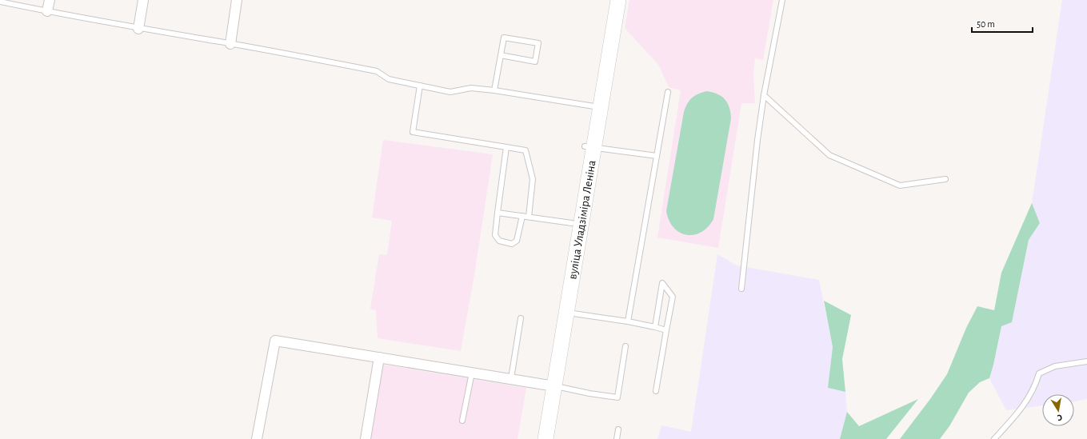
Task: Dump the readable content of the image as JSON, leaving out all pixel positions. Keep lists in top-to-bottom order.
{
  "streets": {
    "main road": ["вуліца Уладзіміра Леніна"]
  },
  "scale_bar": "50 m",
  "north": "bottom"
}
